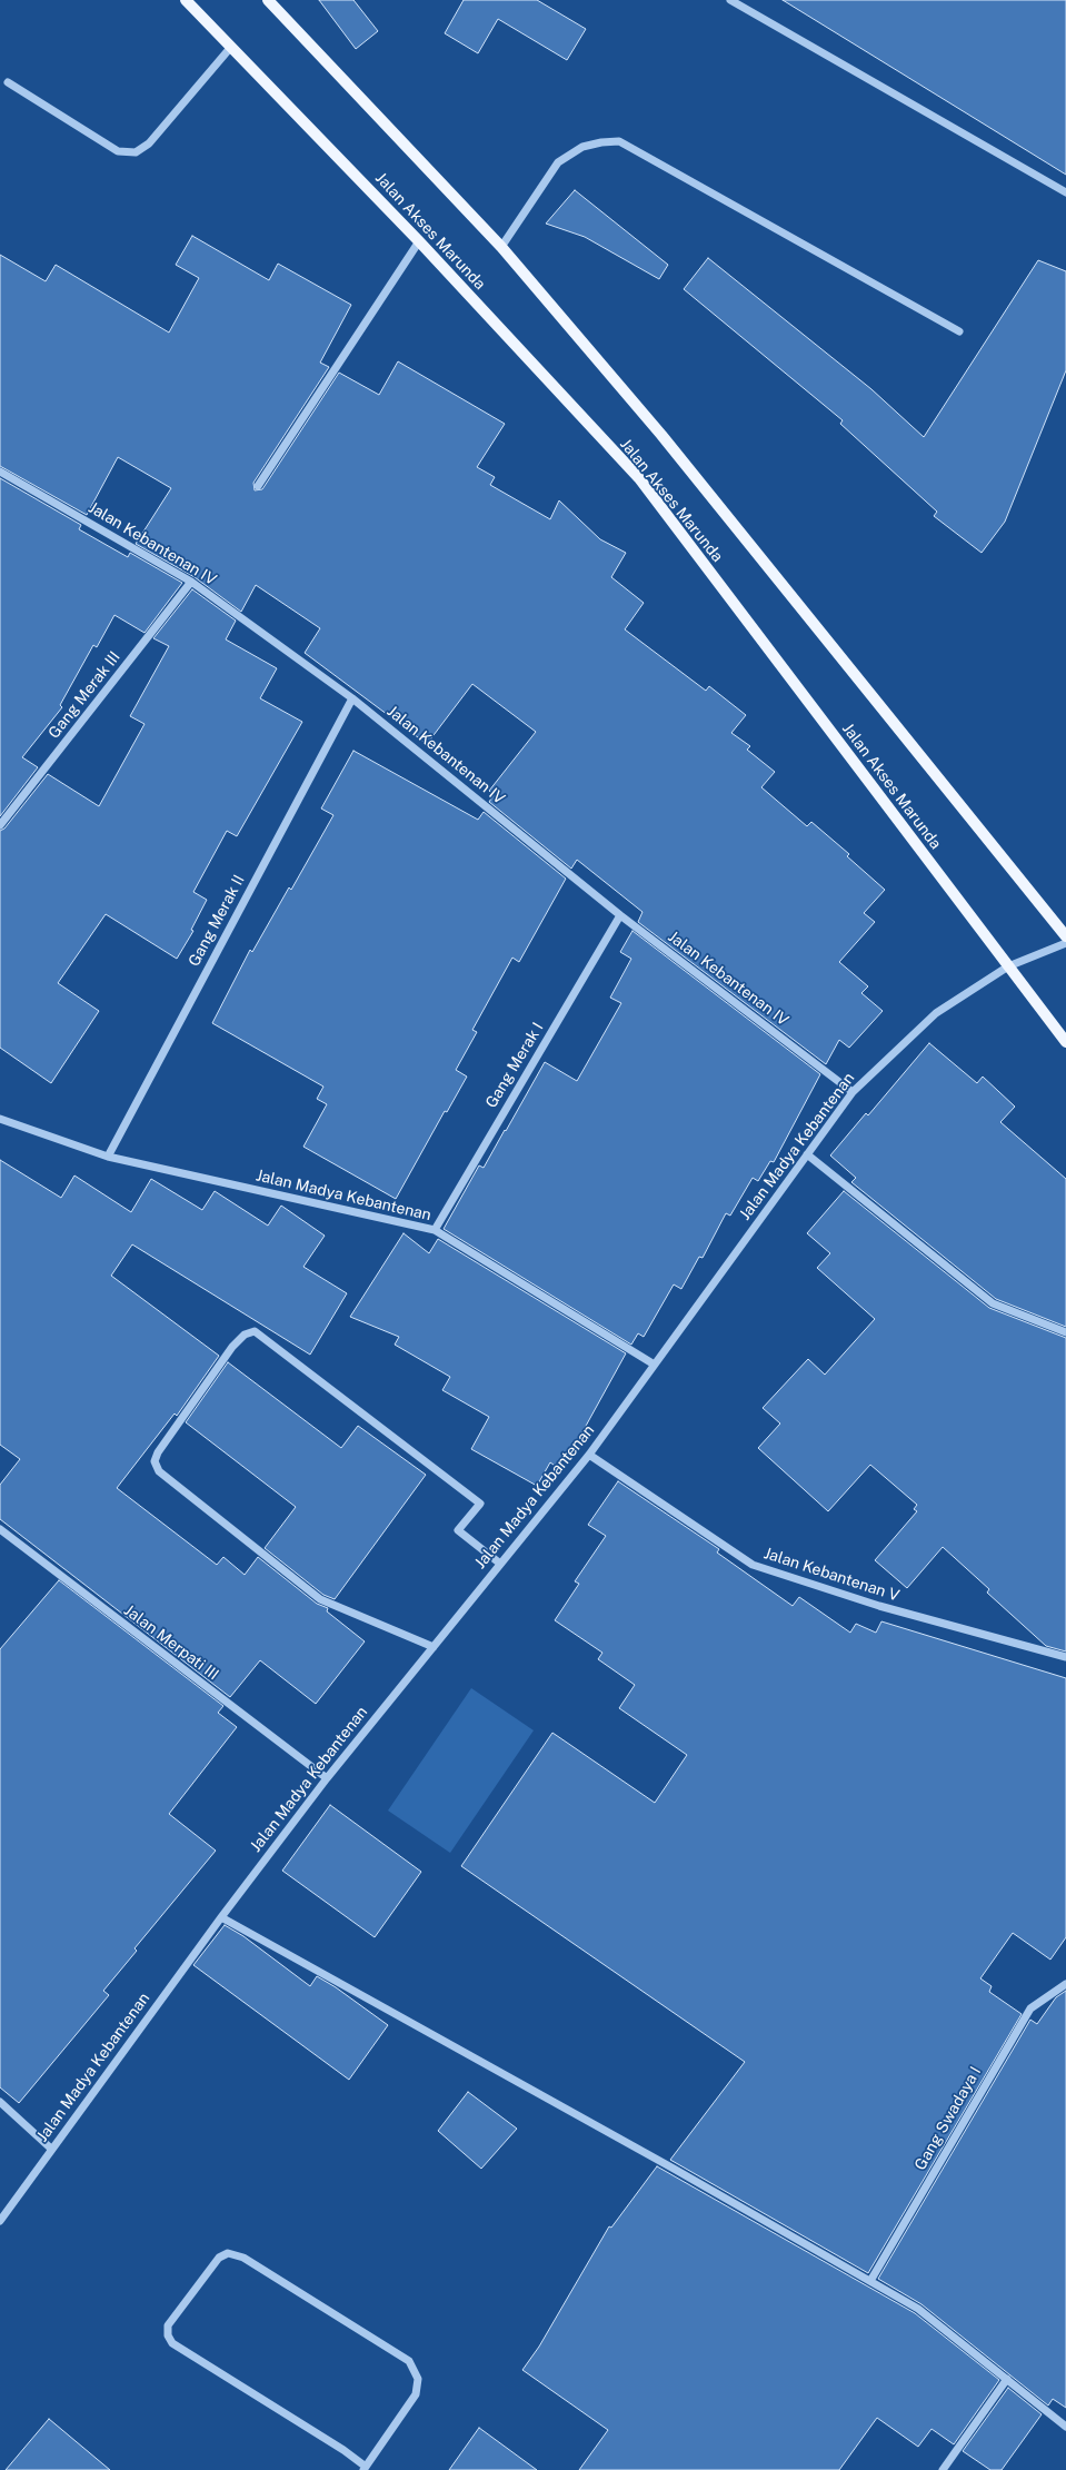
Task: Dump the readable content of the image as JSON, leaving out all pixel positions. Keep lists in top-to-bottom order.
{
  "streets": {
    "main road": ["Jalan Akses Marunda"],
    "street": [
      "Jalan Kebantenan IV",
      "Gang Merak III",
      "Gang Merak II",
      "Gang Merak I",
      "Jalan Madya Kebantenan",
      "Jalan Kebantenan V",
      "Jalan Merpati III",
      "Gang Swadaya I"
    ]
  },
  "crossings": [
    ["Jalan Akses Marunda", "Jalan Madya Kebantenan"],
    ["Jalan Kebantenan IV", "Gang Merak III"],
    ["Jalan Kebantenan IV", "Gang Merak II"],
    ["Jalan Kebantenan IV", "Gang Merak I"],
    ["Jalan Kebantenan IV", "Jalan Madya Kebantenan"],
    ["Gang Merak II", "Jalan Madya Kebantenan"],
    ["Gang Merak I", "Jalan Madya Kebantenan"],
    ["Jalan Madya Kebantenan", "Jalan Kebantenan V"],
    ["Jalan Madya Kebantenan", "Jalan Merpati III"]
  ]
}
